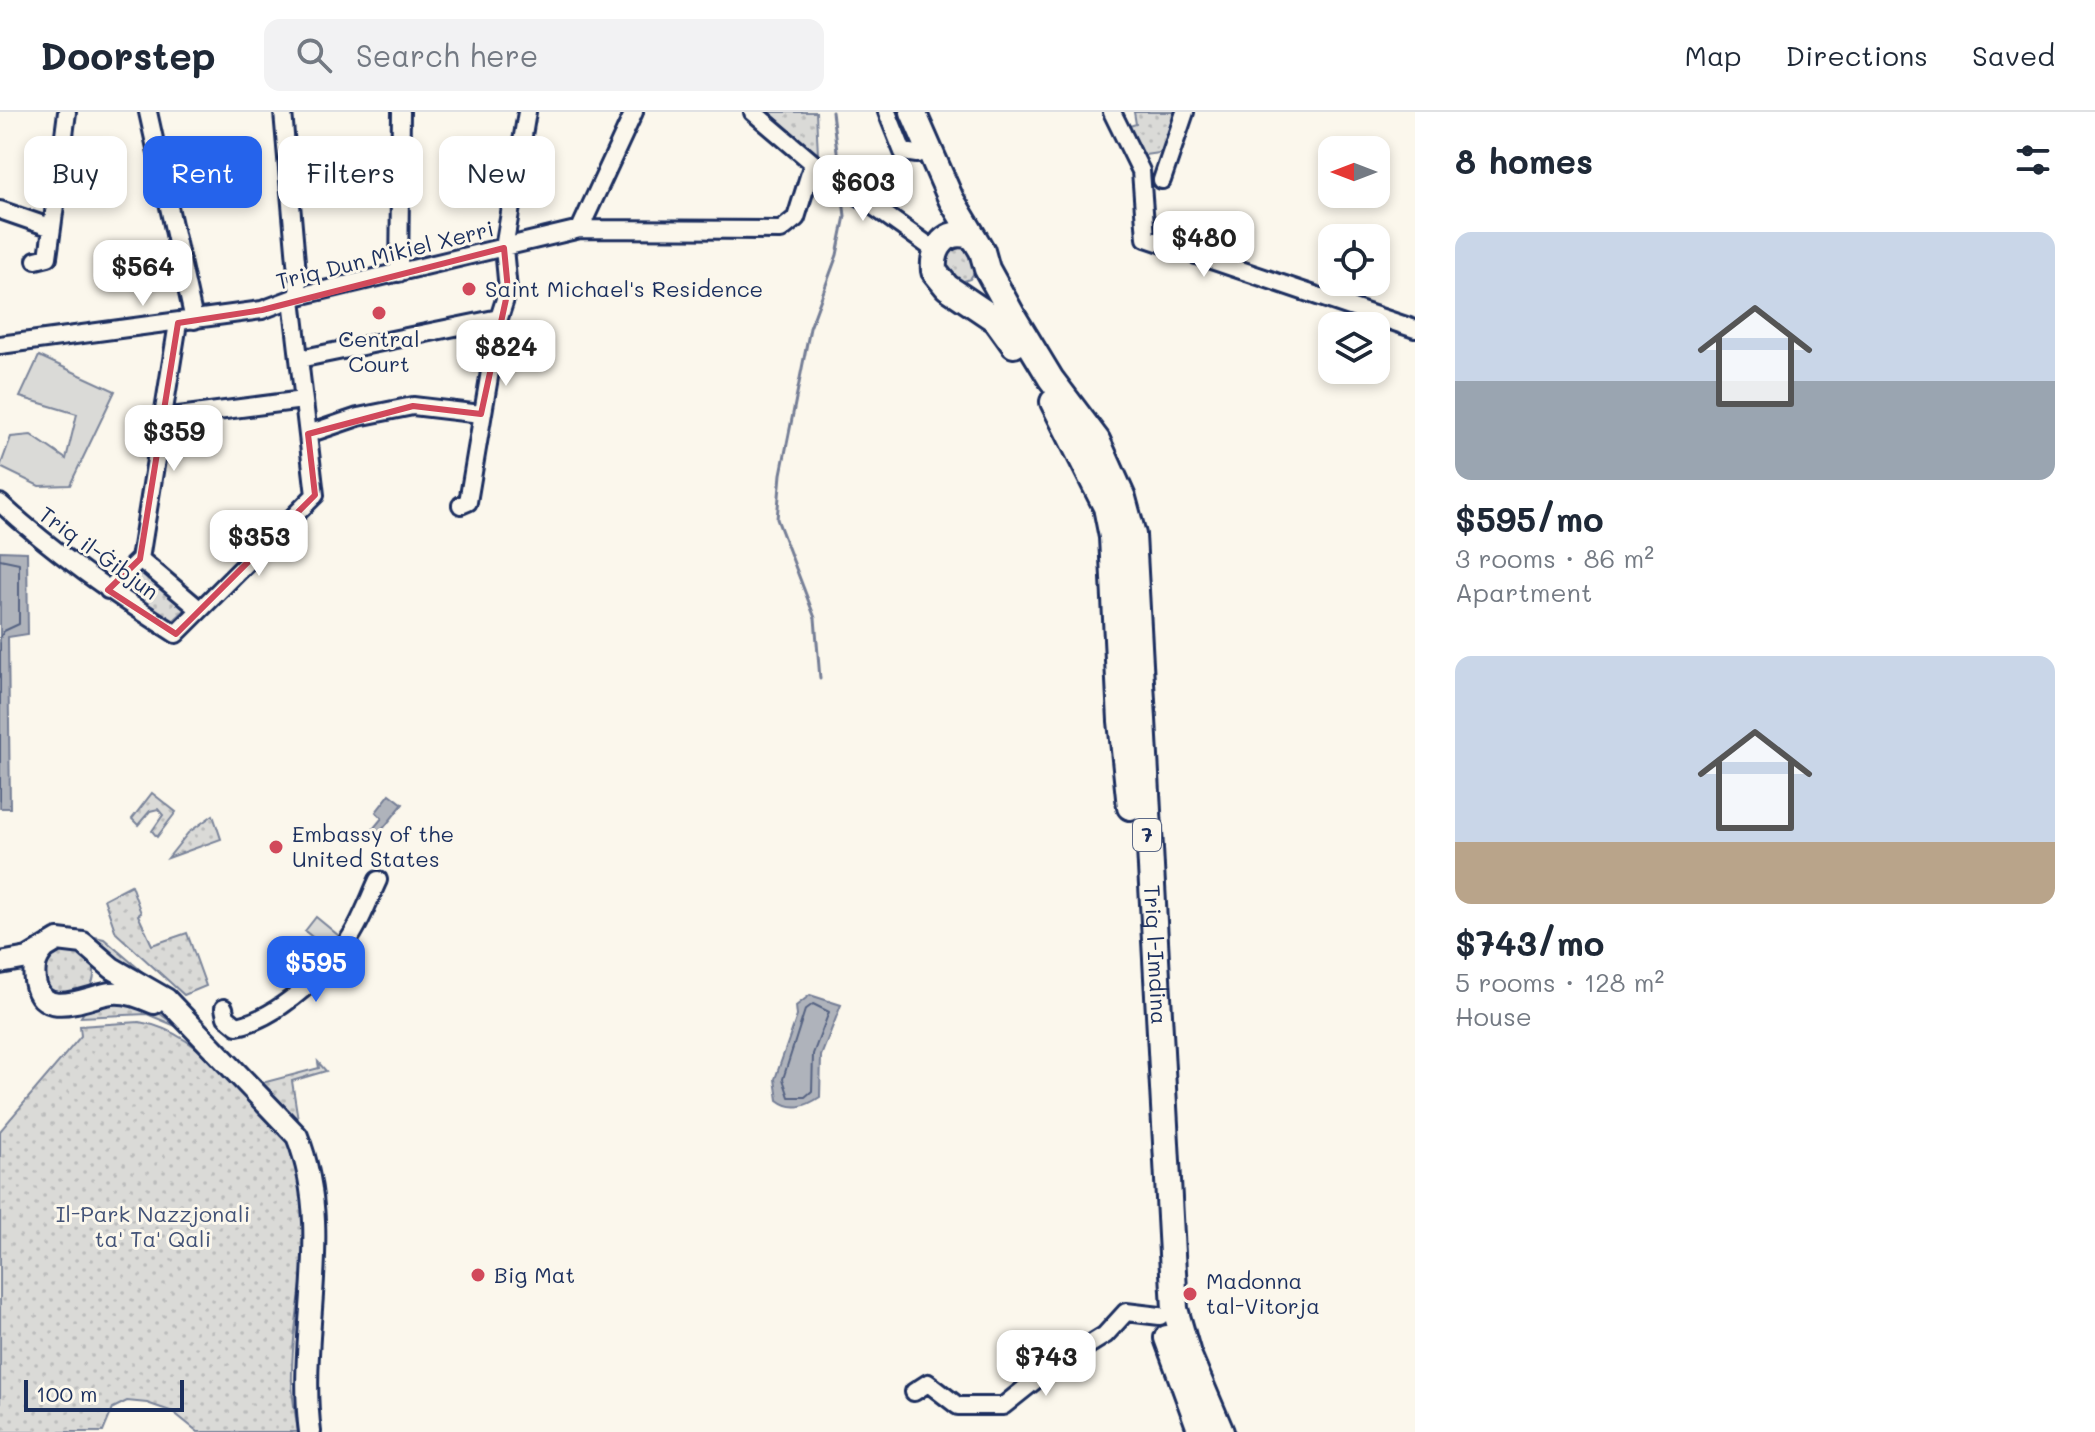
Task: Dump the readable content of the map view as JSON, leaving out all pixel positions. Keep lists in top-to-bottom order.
{
  "streets": {
    "highway": ["7", "Triq l-Imdina"],
    "street": ["Triq Dun Mikiel Xerri", "Triq il-Ġibjun"]
  },
  "parks": ["Il-Park Nazzjonali ta' Ta' Qali"],
  "places": [
    "Saint Michael's Residence",
    "Central Court",
    "Embassy of the United States",
    "Big Mat",
    "Madonna tal-Vitorja"
  ],
  "scale_bar": "100 m",
  "north": "left",
  "page": {
    "header": "Doorstep",
    "search": "Search here",
    "nav": ["Map", "Directions", "Saved"],
    "heading": "8 homes",
    "chip": [
      "Buy",
      "Rent",
      "Filters",
      "New"
    ],
    "price": [
      "$603",
      "$480",
      "$564",
      "$824",
      "$359",
      "$353",
      "$595",
      "$743"
    ],
    "list": [
      {
        "name": "$595/mo",
        "note": "3 rooms · 86 m² · Apartment"
      },
      {
        "name": "$743/mo",
        "note": "5 rooms · 128 m² · House"
      }
    ],
    "scale": "100 m"
  }
}
